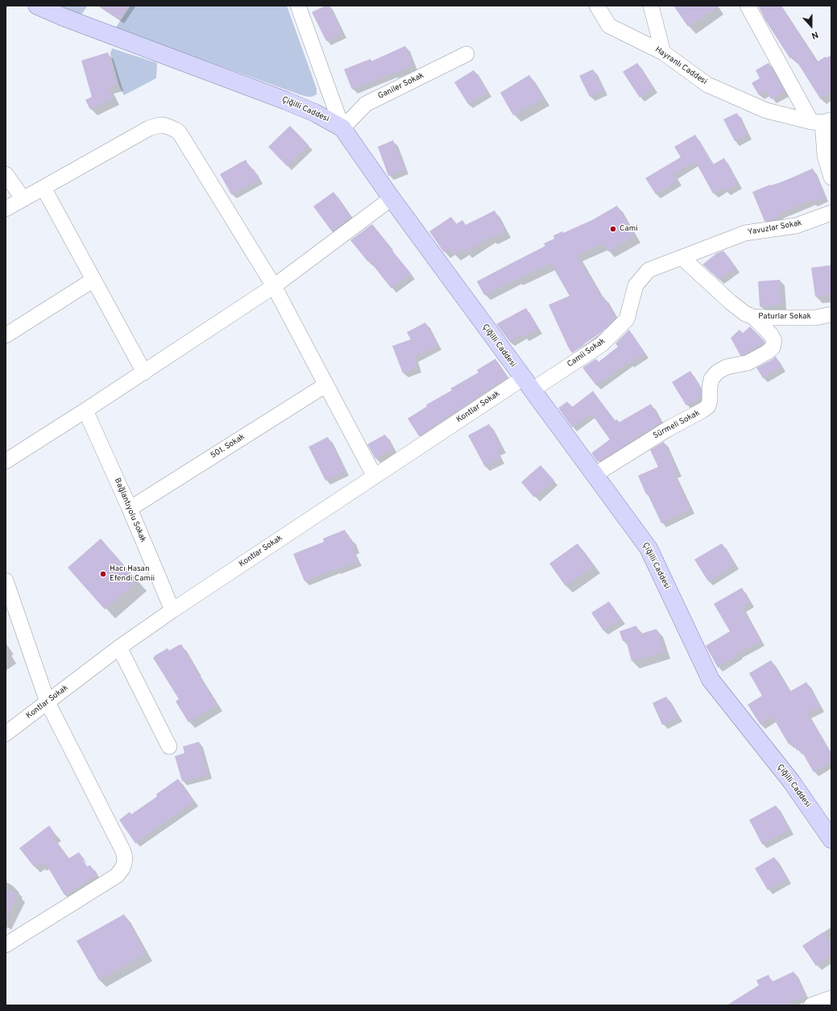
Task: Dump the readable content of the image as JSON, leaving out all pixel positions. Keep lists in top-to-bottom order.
{
  "streets": {
    "main road": ["Çiğilli Caddesi"],
    "street": [
      "Hayranlı Caddesi",
      "Ganiler Sokak",
      "Yavuzlar Sokak",
      "Paturlar Sokak",
      "Camii Sokak",
      "Kontlar Sokak",
      "Sürmeli Sokak",
      "501. Sokak",
      "Bağlantıyolu Sokak"
    ]
  },
  "crossings": [
    ["Ganiler Sokak", "Çiğilli Caddesi"],
    ["Çiğilli Caddesi", "Camii Sokak"],
    ["Çiğilli Caddesi", "Kontlar Sokak"],
    ["Çiğilli Caddesi", "Sürmeli Sokak"],
    ["Yavuzlar Sokak", "Paturlar Sokak"],
    ["Yavuzlar Sokak", "Camii Sokak"],
    ["Paturlar Sokak", "Camii Sokak"],
    ["Paturlar Sokak", "Sürmeli Sokak"],
    ["Camii Sokak", "Kontlar Sokak"],
    ["Kontlar Sokak", "Bağlantıyolu Sokak"],
    ["501. Sokak", "Bağlantıyolu Sokak"]
  ],
  "places": ["Cami", "Hacı Hasan Efendi Camii"],
  "north": "bottom"
}
